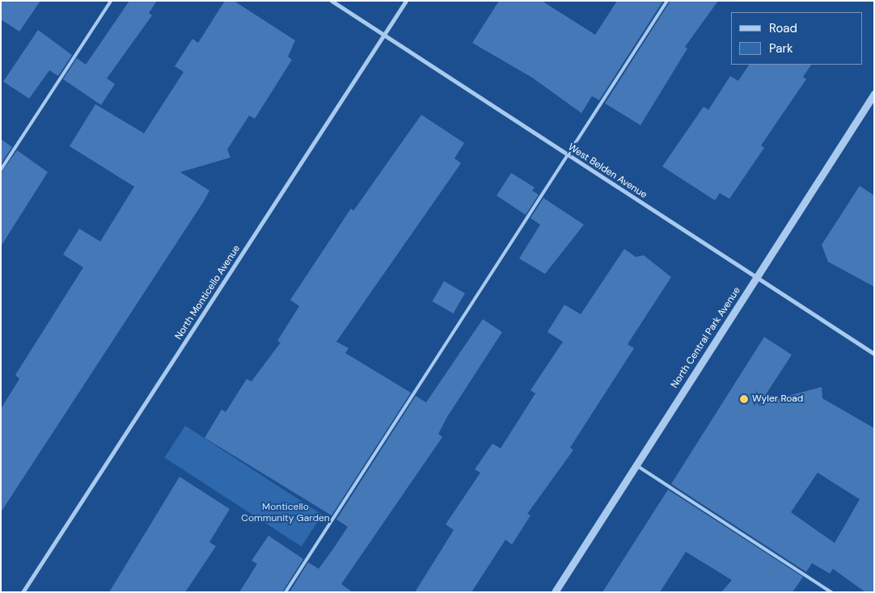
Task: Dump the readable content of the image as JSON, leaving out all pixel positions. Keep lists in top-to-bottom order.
{
  "streets": {
    "street": ["West Belden Avenue", "North Monticello Avenue", "North Central Park Avenue"]
  },
  "crossings": [
    ["West Belden Avenue", "North Monticello Avenue"],
    ["West Belden Avenue", "North Central Park Avenue"]
  ],
  "parks": ["Monticello Community Garden"],
  "places": ["Wyler Road"],
  "legend": ["Road", "Park"]
}
